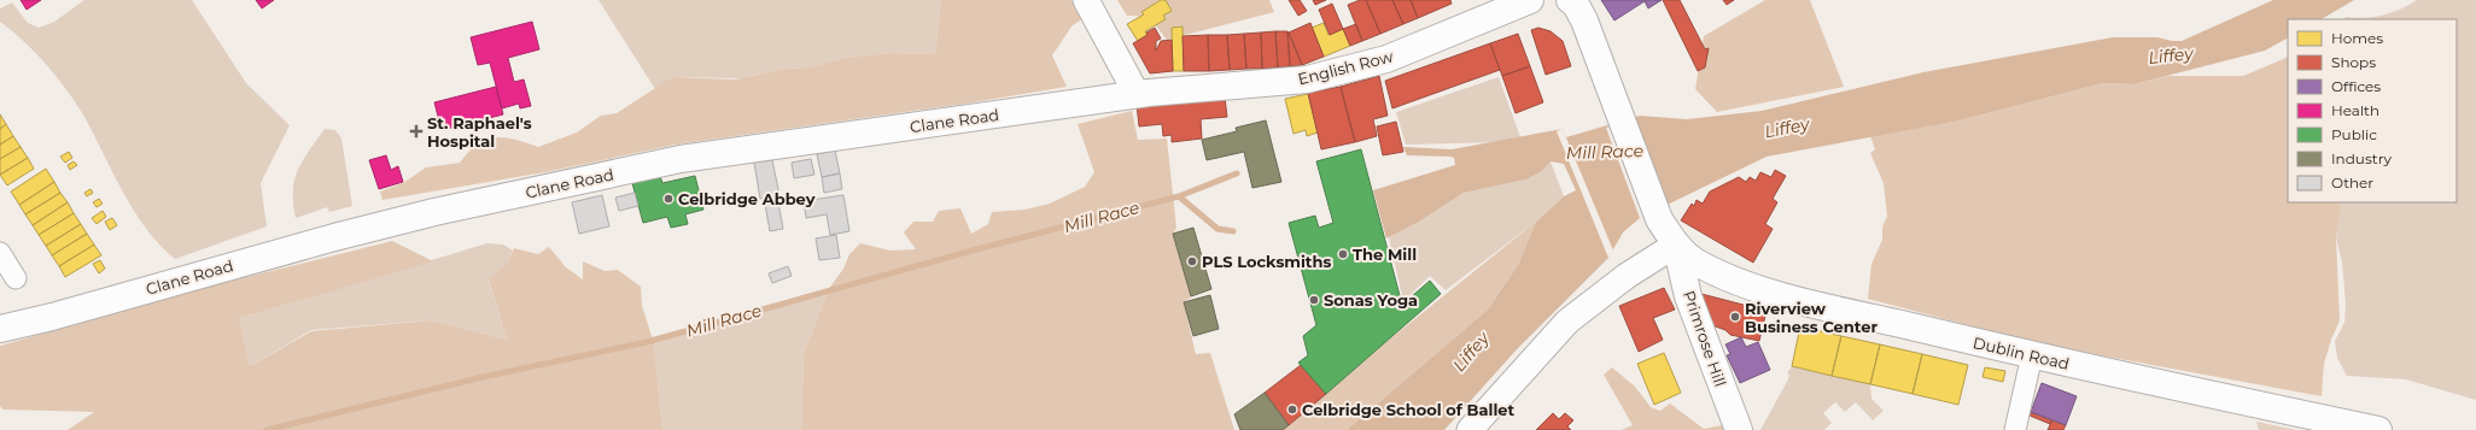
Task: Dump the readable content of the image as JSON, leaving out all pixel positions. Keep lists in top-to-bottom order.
{
  "streets": {
    "main road": [
      "English Row",
      "Clane Road",
      "Primrose Hill",
      "Dublin Road"
    ]
  },
  "crossings": [
    ["English Row", "Clane Road"],
    ["Primrose Hill", "Dublin Road"]
  ],
  "water": ["Liffey", "Mill Race"],
  "places": {
    "health": ["St. Raphael's Hospital"],
    "other": [
      "Celbridge Abbey",
      "The Mill",
      "PLS Locksmiths",
      "Sonas Yoga",
      "Riverview Business Center",
      "Celbridge School of Ballet"
    ]
  },
  "legend": [
    "Homes",
    "Shops",
    "Offices",
    "Health",
    "Public",
    "Industry",
    "Other"
  ]
}
